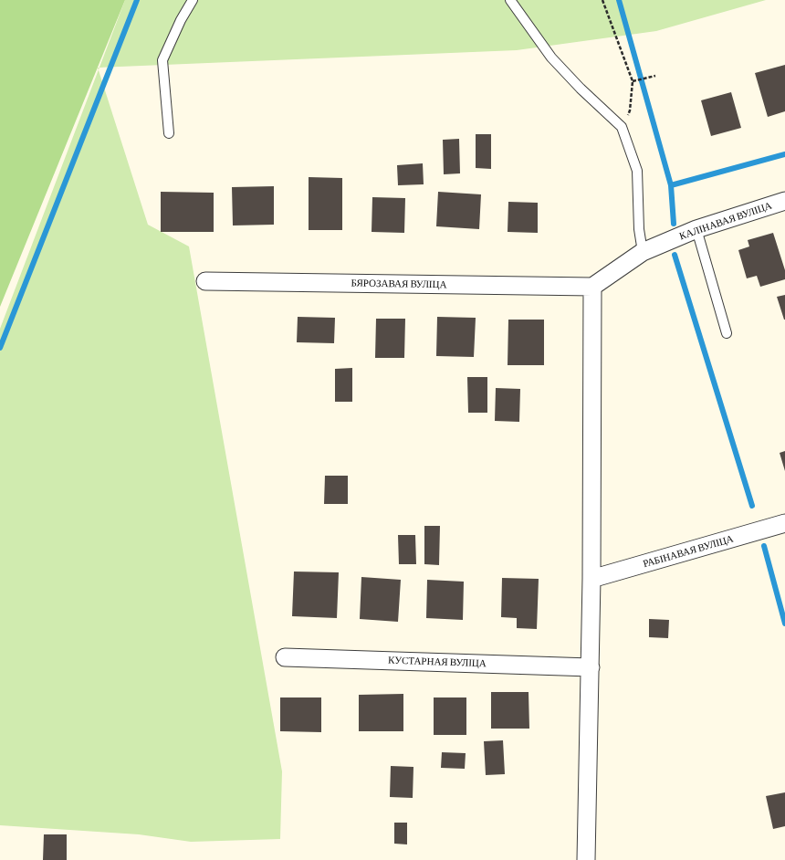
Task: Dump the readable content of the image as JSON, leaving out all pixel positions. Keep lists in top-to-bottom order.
{
  "streets": {
    "street": [
      "КАЛІНАВАЯ ВУЛІЦА",
      "БЯРОЗАВАЯ ВУЛІЦА",
      "РАБІНАВАЯ ВУЛІЦА",
      "КУСТАРНАЯ ВУЛІЦА"
    ]
  },
  "crossings": [
    ["КАЛІНАВАЯ ВУЛІЦА", "БЯРОЗАВАЯ ВУЛІЦА"]
  ]
}
